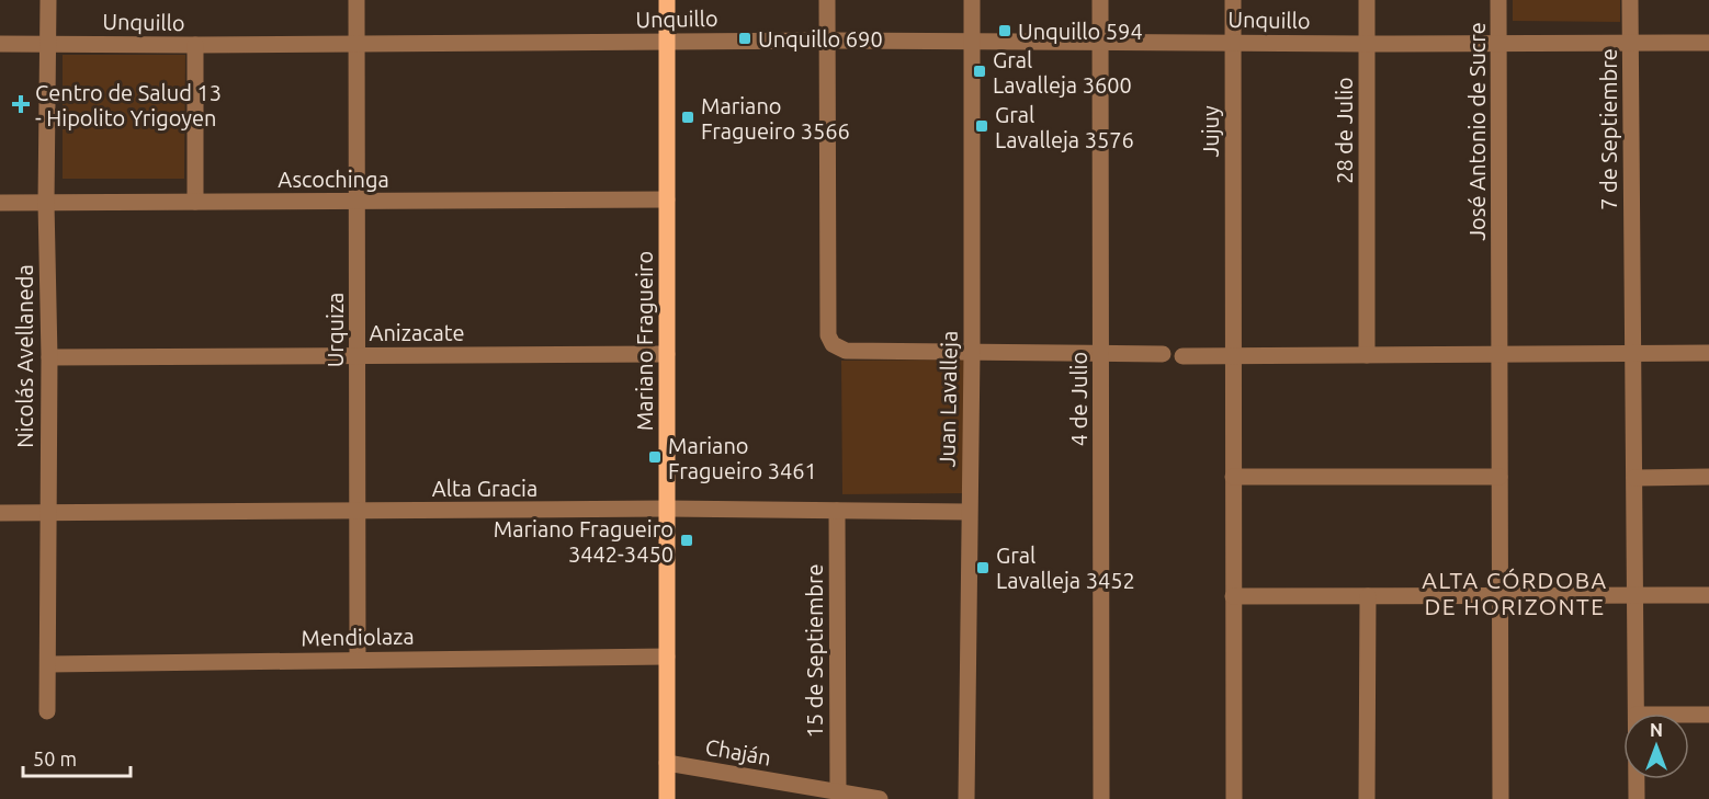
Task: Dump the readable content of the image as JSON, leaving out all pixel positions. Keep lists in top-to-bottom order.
{
  "streets": {
    "main road": ["Mariano Fragueiro"],
    "street": [
      "Unquillo",
      "7 de Septiembre",
      "28 de Julio",
      "Jujuy",
      "José Antonio de Sucre",
      "Ascochinga",
      "Urquiza",
      "Anizacate",
      "Nicolás Avellaneda",
      "Juan Lavalleja",
      "4 de Julio",
      "Alta Gracia",
      "Mendiolaza",
      "15 de Septiembre",
      "Chaján"
    ]
  },
  "crossings": [
    ["Unquillo", "7 de Septiembre"],
    ["Unquillo", "28 de Julio"],
    ["Unquillo", "Jujuy"],
    ["Unquillo", "José Antonio de Sucre"],
    ["Unquillo", "Urquiza"],
    ["Unquillo", "Mariano Fragueiro"],
    ["Unquillo", "Nicolás Avellaneda"],
    ["Unquillo", "Juan Lavalleja"],
    ["Unquillo", "4 de Julio"],
    ["Ascochinga", "Urquiza"],
    ["Ascochinga", "Mariano Fragueiro"],
    ["Ascochinga", "Nicolás Avellaneda"],
    ["Urquiza", "Anizacate"],
    ["Urquiza", "Alta Gracia"],
    ["Urquiza", "Mendiolaza"],
    ["Anizacate", "Mariano Fragueiro"],
    ["Anizacate", "Nicolás Avellaneda"],
    ["Mariano Fragueiro", "Alta Gracia"],
    ["Mariano Fragueiro", "Mendiolaza"],
    ["Mariano Fragueiro", "Chaján"],
    ["Nicolás Avellaneda", "Alta Gracia"],
    ["Nicolás Avellaneda", "Mendiolaza"],
    ["Juan Lavalleja", "Alta Gracia"],
    ["Alta Gracia", "15 de Septiembre"],
    ["15 de Septiembre", "Chaján"]
  ],
  "districts": ["ALTA CÓRDOBA DE HORIZONTE"],
  "places": {
    "transit": [
      "Unquillo 594",
      "Unquillo 690",
      "Gral Lavalleja 3600",
      "Mariano Fragueiro 3566",
      "Gral Lavalleja 3576",
      "Mariano Fragueiro 3461",
      "Mariano Fragueiro 3442-3450",
      "Gral Lavalleja 3452"
    ],
    "health": ["Centro de Salud 13 - Hipolito Yrigoyen"]
  },
  "scale_bar": "50 m",
  "north": "top"
}
